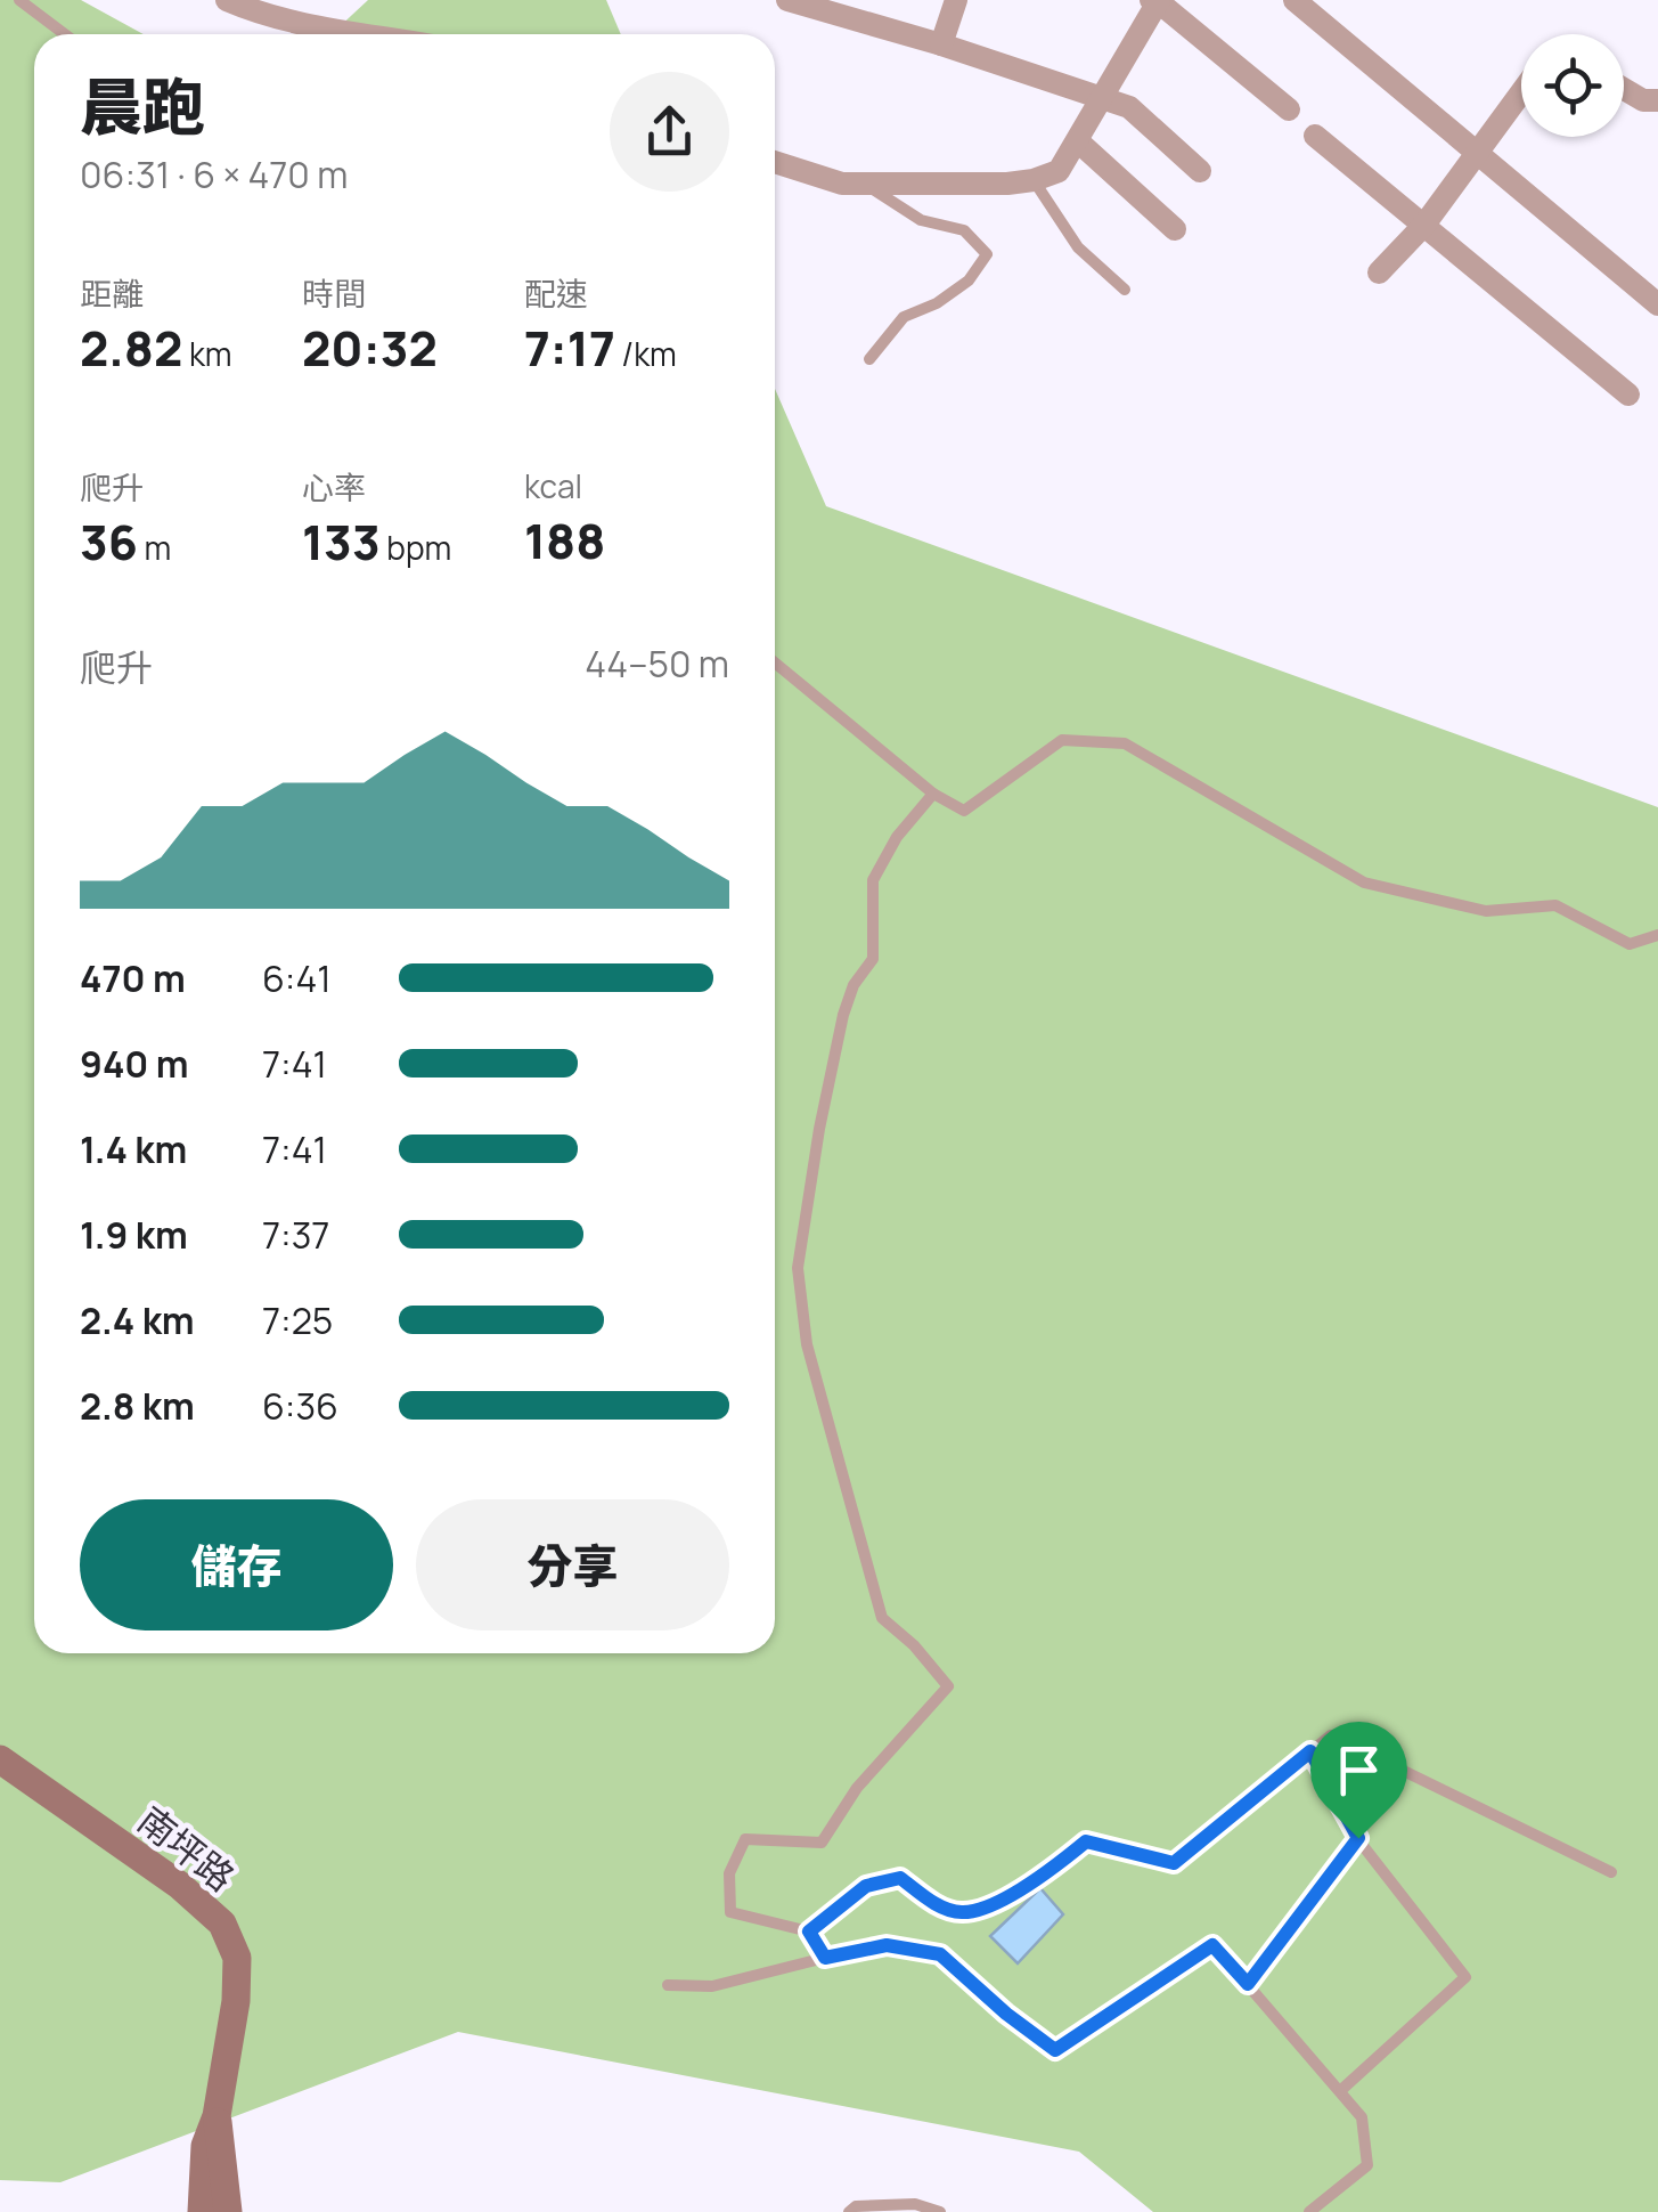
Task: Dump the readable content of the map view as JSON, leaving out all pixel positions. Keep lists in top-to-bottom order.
{
  "streets": {
    "street": ["南坪路"]
  },
  "page": {
    "heading": ["晨跑", "06:31 · 6 × 470 m"],
    "stats": [
      ["距離", "2.82 km"],
      ["時間", "20:32"],
      ["配速", "7:17 /km"],
      ["爬升", "36 m"],
      ["心率", "133 bpm"],
      ["kcal", "188"]
    ],
    "chart": ["爬升", "44–50 m"],
    "list": [
      {
        "name": "470 m",
        "note": "6:41"
      },
      {
        "name": "940 m",
        "note": "7:41"
      },
      {
        "name": "1.4 km",
        "note": "7:41"
      },
      {
        "name": "1.9 km",
        "note": "7:37"
      },
      {
        "name": "2.4 km",
        "note": "7:25"
      },
      {
        "name": "2.8 km",
        "note": "6:36"
      }
    ],
    "buttons": ["儲存", "分享"]
  }
}
